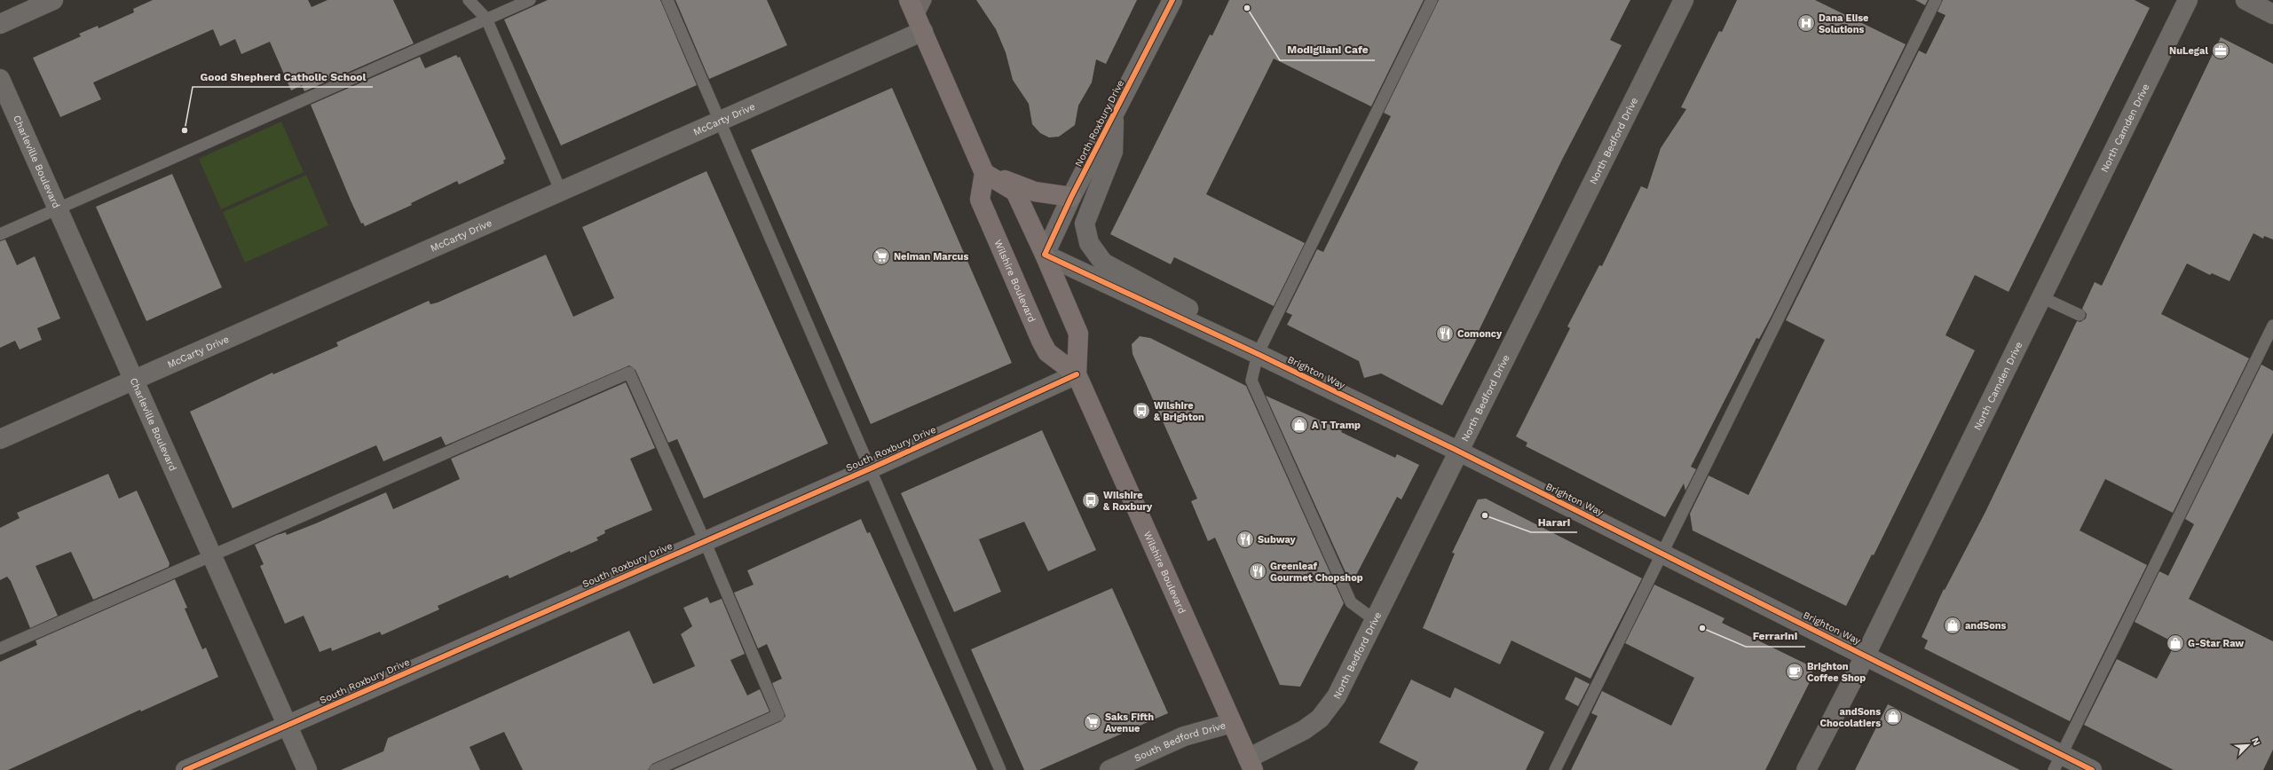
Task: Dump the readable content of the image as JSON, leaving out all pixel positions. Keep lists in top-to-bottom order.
{
  "streets": {
    "main road": ["Wilshire Boulevard"],
    "street": [
      "McCarty Drive",
      "North Roxbury Drive",
      "North Camden Drive",
      "North Bedford Drive",
      "Charleville Boulevard",
      "Brighton Way",
      "South Roxbury Drive",
      "South Bedford Drive"
    ]
  },
  "crossings": [
    ["McCarty Drive", "Charleville Boulevard"],
    ["North Roxbury Drive", "Wilshire Boulevard"],
    ["North Roxbury Drive", "Brighton Way"],
    ["North Camden Drive", "Brighton Way"],
    ["North Bedford Drive", "Wilshire Boulevard"],
    ["North Bedford Drive", "Brighton Way"],
    ["Charleville Boulevard", "South Roxbury Drive"],
    ["Wilshire Boulevard", "Brighton Way"],
    ["Wilshire Boulevard", "South Roxbury Drive"],
    ["Wilshire Boulevard", "South Bedford Drive"]
  ],
  "places": {
    "other": [
      "Modigliani Cafe",
      "Good Shepherd Catholic School",
      "Harari",
      "Ferrarini"
    ],
    "hospital": ["Dana Elise Solutions"],
    "office": ["NuLegal"],
    "supermarket": ["Neiman Marcus", "Saks Fifth Avenue"],
    "restaurant": ["Comoncy", "Subway", "Greenleaf Gourmet Chopshop"],
    "bus stop": ["Wilshire & Brighton", "Wilshire & Roxbury"],
    "shop": [
      "A T Tramp",
      "andSons",
      "G-Star Raw",
      "andSons Chocolatiers"
    ],
    "cafe": ["Brighton Coffee Shop"]
  },
  "north": "top right"
}
